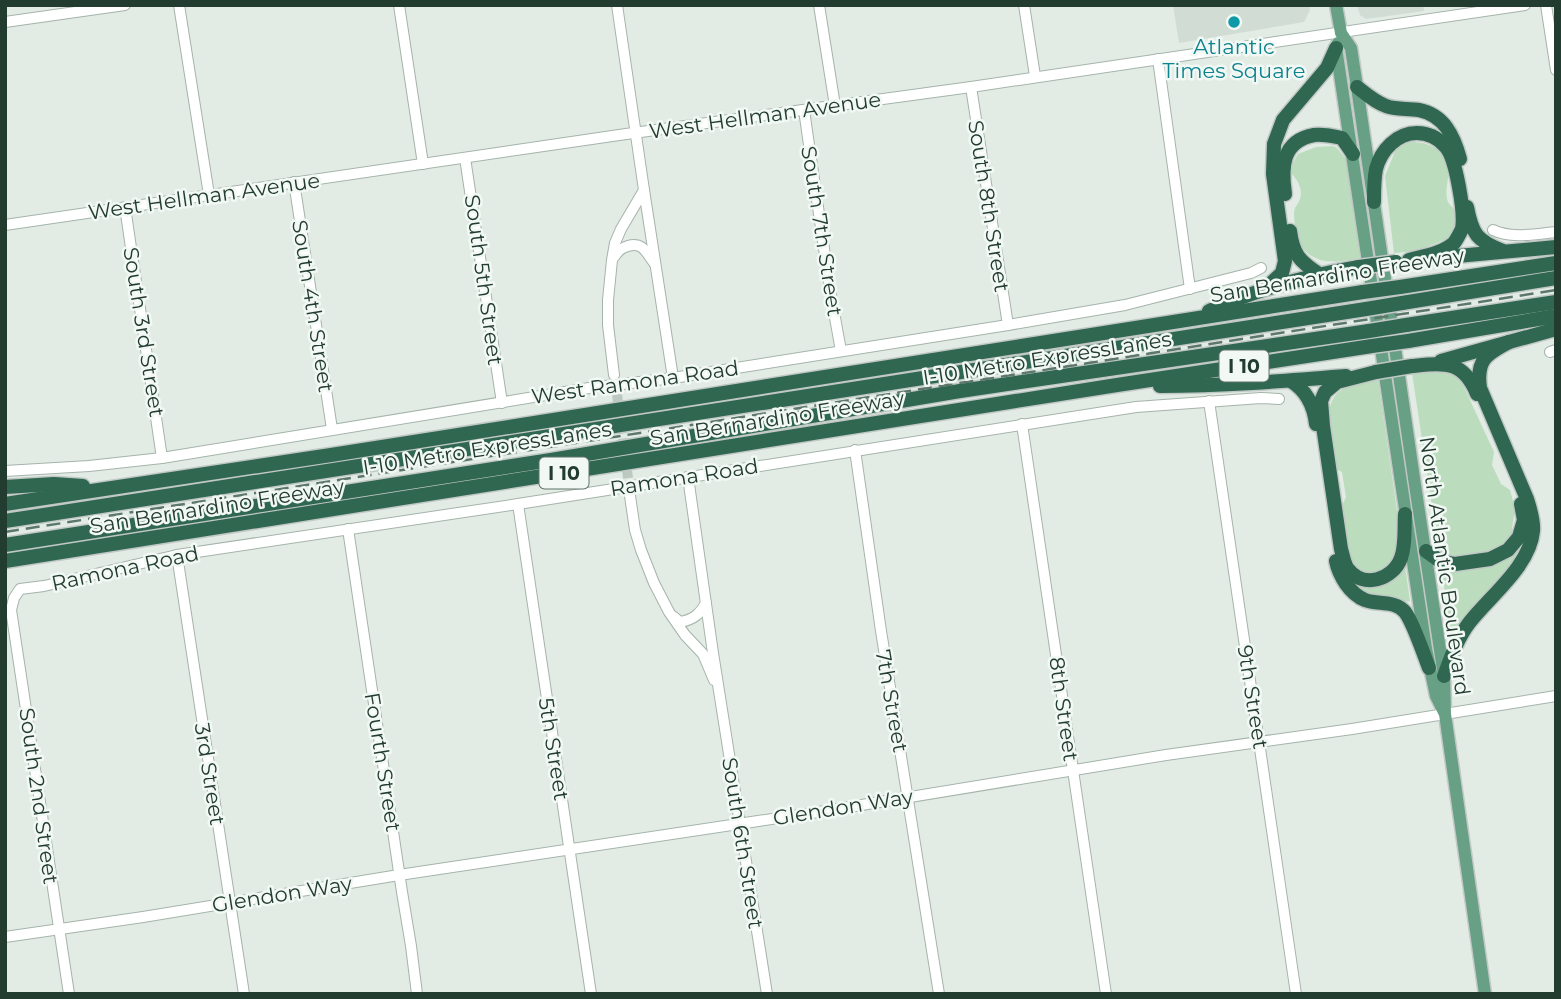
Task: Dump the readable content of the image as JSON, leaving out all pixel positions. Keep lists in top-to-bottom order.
{
  "streets": {
    "highway": ["San Bernardino Freeway", "I-10 Metro ExpressLanes", "I 10"],
    "main road": ["North Atlantic Boulevard"],
    "street": [
      "West Hellman Avenue",
      "South 8th Street",
      "South 7th Street",
      "South 5th Street",
      "South 4th Street",
      "South 3rd Street",
      "West Ramona Road",
      "Ramona Road",
      "9th Street",
      "7th Street",
      "8th Street",
      "5th Street",
      "Fourth Street",
      "3rd Street",
      "South 2nd Street",
      "Glendon Way",
      "South 6th Street"
    ]
  },
  "crossings": [
    ["West Hellman Avenue", "South 8th Street"],
    ["West Hellman Avenue", "South 7th Street"],
    ["West Hellman Avenue", "South 5th Street"],
    ["West Hellman Avenue", "South 4th Street"],
    ["West Hellman Avenue", "South 3rd Street"],
    ["West Hellman Avenue", "North Atlantic Boulevard"],
    ["South 8th Street", "West Ramona Road"],
    ["South 7th Street", "West Ramona Road"],
    ["South 5th Street", "West Ramona Road"],
    ["South 4th Street", "West Ramona Road"],
    ["South 3rd Street", "West Ramona Road"],
    ["Ramona Road", "9th Street"],
    ["Ramona Road", "7th Street"],
    ["Ramona Road", "8th Street"],
    ["Ramona Road", "5th Street"],
    ["Ramona Road", "Fourth Street"],
    ["Ramona Road", "3rd Street"],
    ["Ramona Road", "South 2nd Street"],
    ["Ramona Road", "South 6th Street"],
    ["North Atlantic Boulevard", "Glendon Way"],
    ["9th Street", "Glendon Way"],
    ["7th Street", "Glendon Way"],
    ["8th Street", "Glendon Way"],
    ["5th Street", "Glendon Way"],
    ["Fourth Street", "Glendon Way"],
    ["3rd Street", "Glendon Way"],
    ["South 2nd Street", "Glendon Way"],
    ["Glendon Way", "South 6th Street"]
  ],
  "places": ["Atlantic Times Square"]
}
